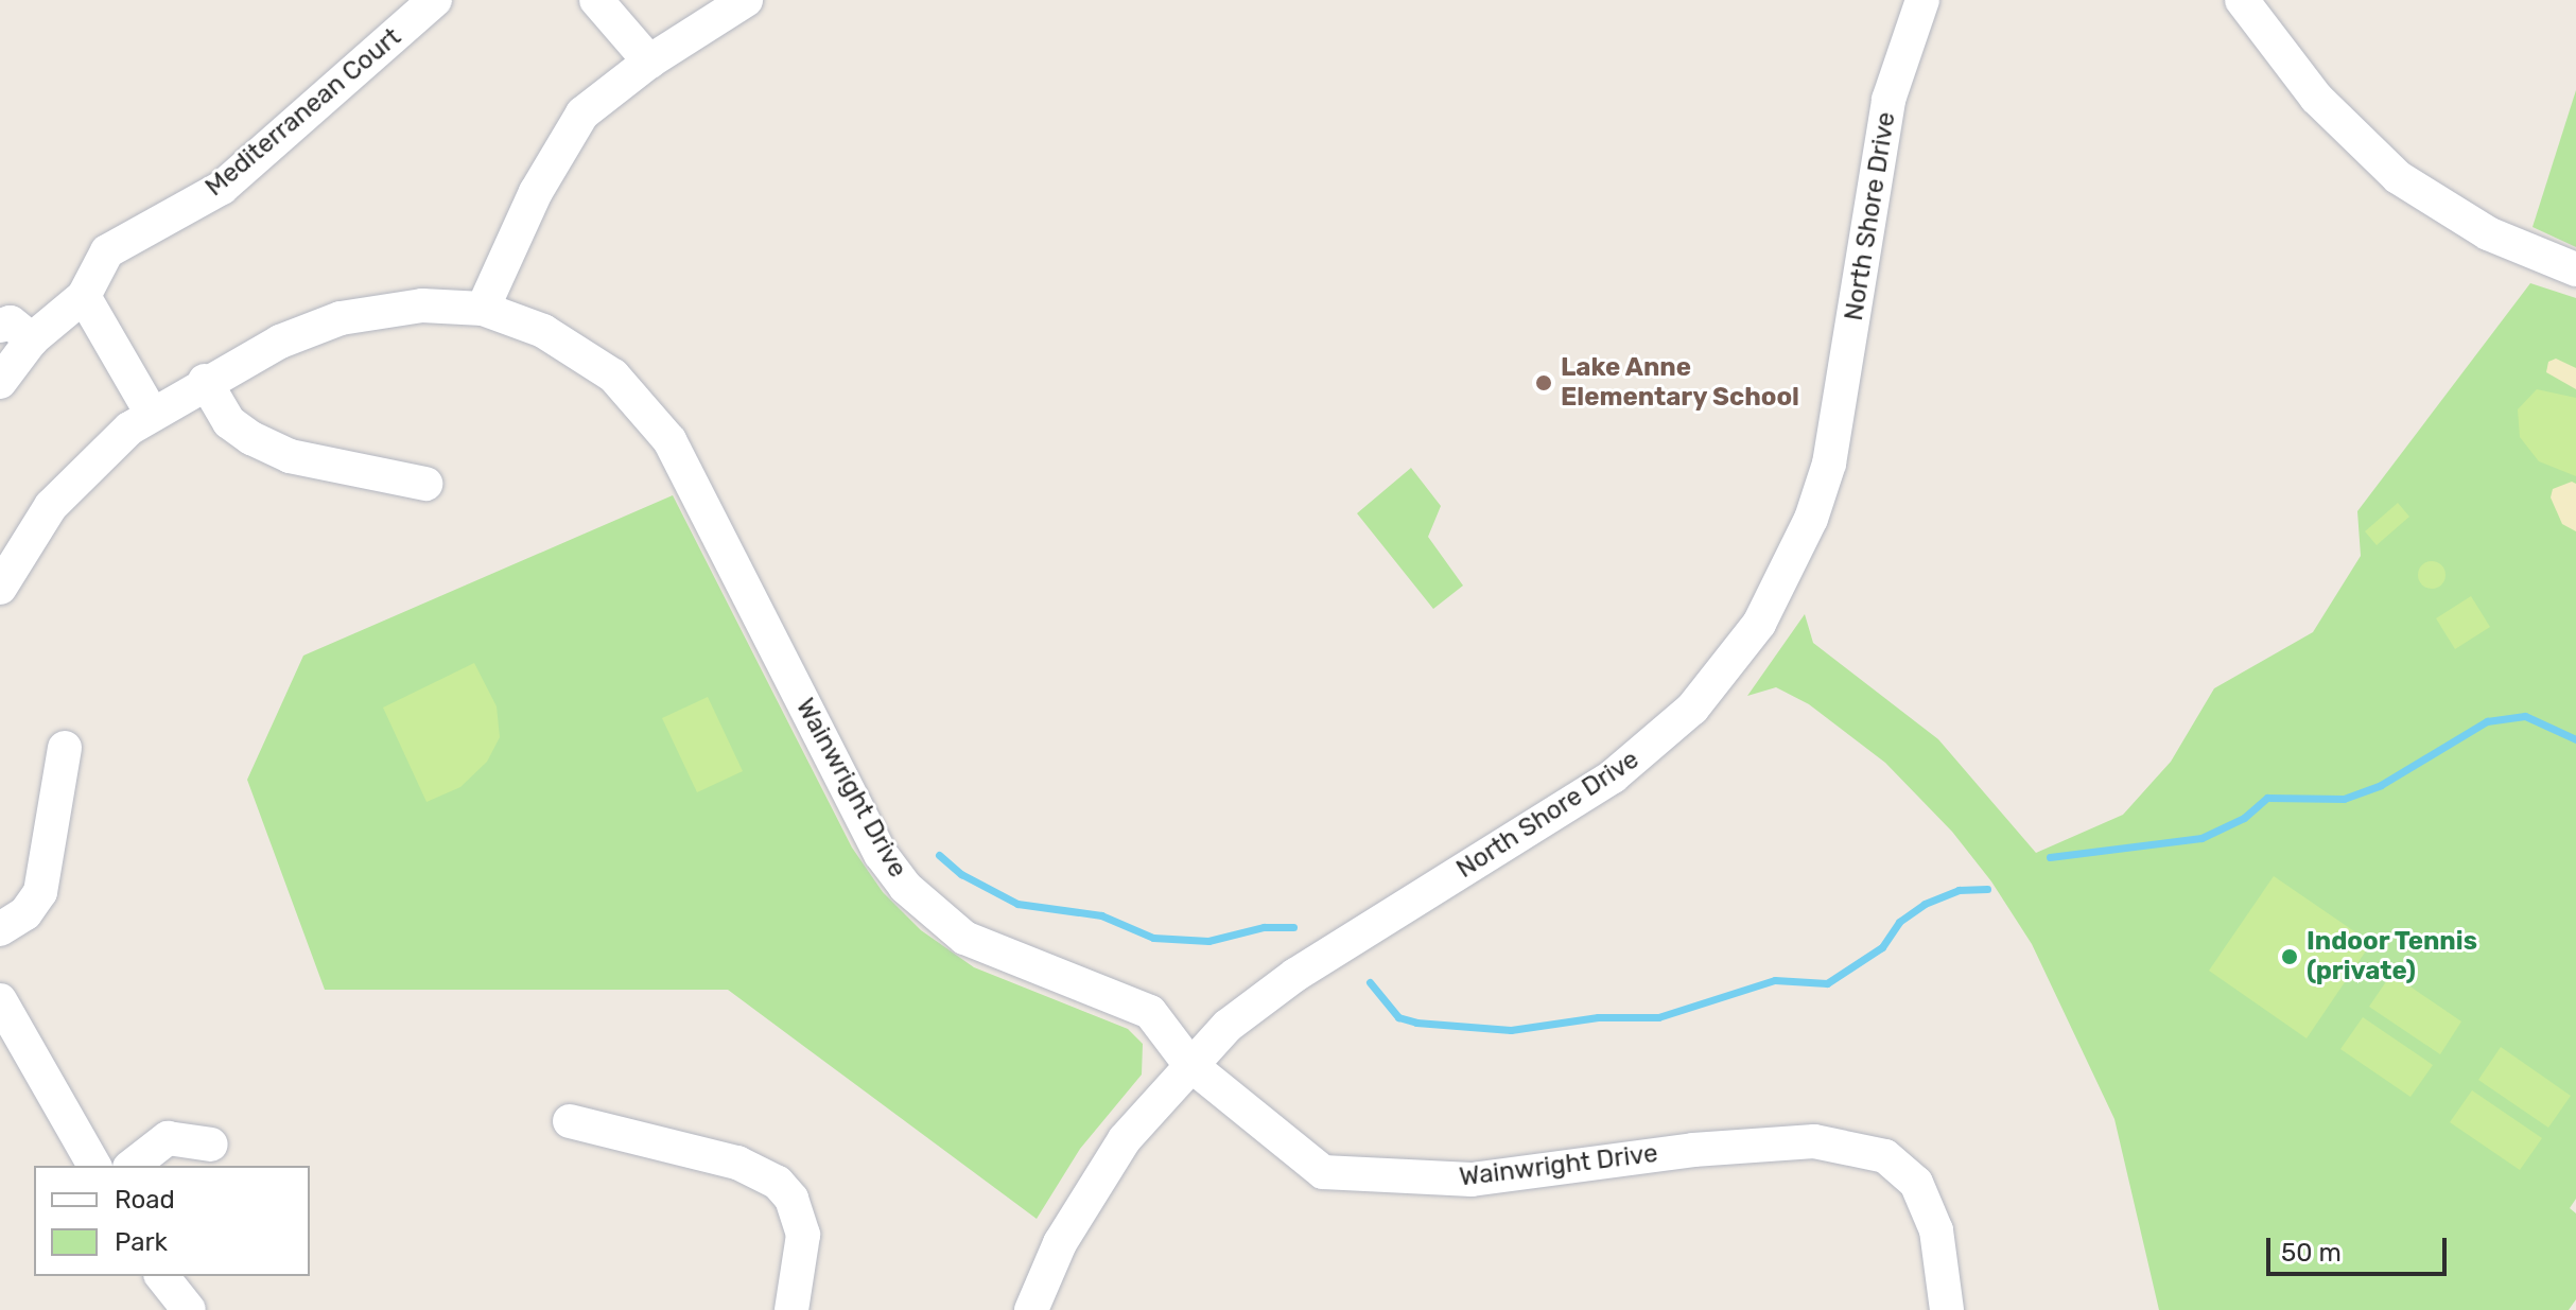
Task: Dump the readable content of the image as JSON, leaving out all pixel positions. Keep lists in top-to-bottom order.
{
  "streets": {
    "street": ["Mediterranean Court", "North Shore Drive", "Wainwright Drive"]
  },
  "crossings": [
    ["North Shore Drive", "Wainwright Drive"]
  ],
  "places": ["Lake Anne Elementary School", "Indoor Tennis (private)"],
  "legend": ["Road", "Park"],
  "scale_bar": "50 m"
}
